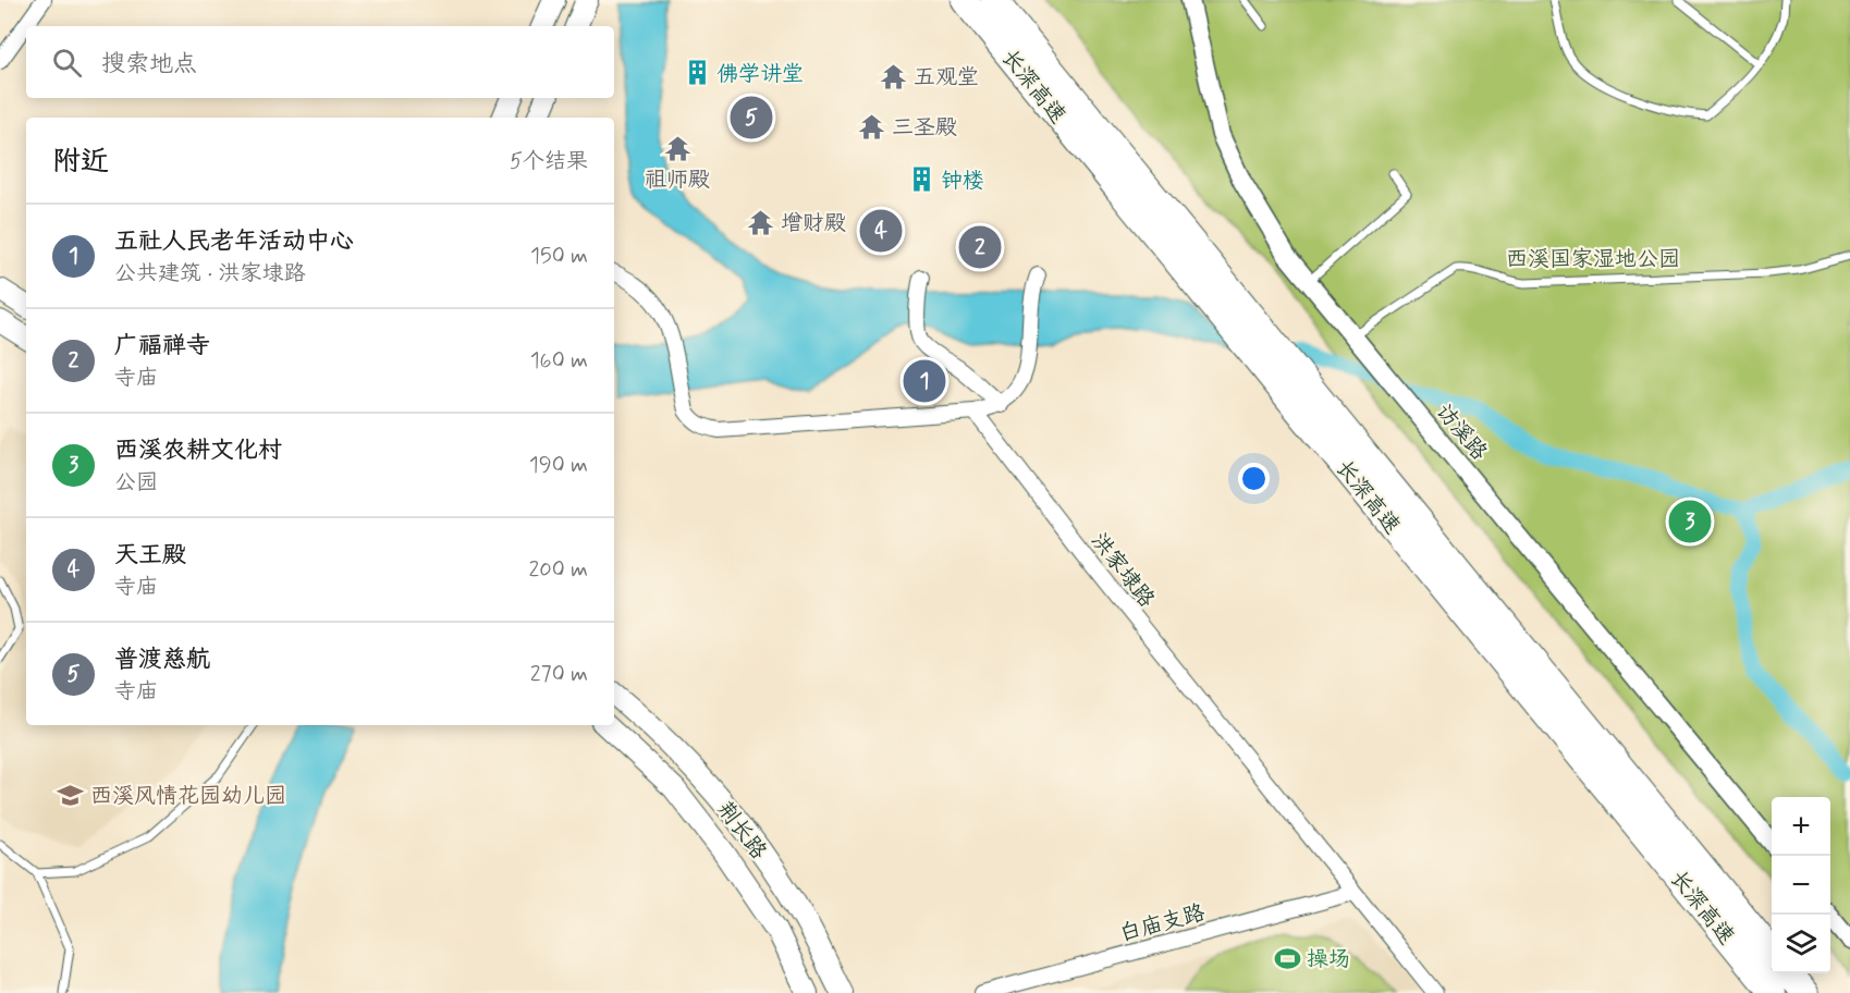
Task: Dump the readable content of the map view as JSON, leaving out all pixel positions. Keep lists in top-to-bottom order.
{
  "streets": {
    "highway": ["长深高速"],
    "main road": ["荆长路"],
    "street": ["访溪路", "洪家埭路", "白庙支路"]
  },
  "crossings": [
    ["洪家埭路", "白庙支路"]
  ],
  "parks": ["西溪国家湿地公园"],
  "places": {
    "building": ["佛学讲堂", "钟楼"],
    "temple": [
      "五观堂",
      "三圣殿",
      "祖师殿",
      "增财殿"
    ],
    "school or university": ["西溪风情花园幼儿园"],
    "sports": ["操场"]
  },
  "page": {
    "search": "搜索地点",
    "pins": [
      "5",
      "4",
      "2",
      "1",
      "3"
    ],
    "heading": ["附近", "5个结果"],
    "list": [
      {
        "mark": "1",
        "name": "五社人民老年活动中心",
        "note": "公共建筑 · 洪家埭路",
        "value": "150 m"
      },
      {
        "mark": "2",
        "name": "广福禅寺",
        "note": "寺庙",
        "value": "160 m"
      },
      {
        "mark": "3",
        "name": "西溪农耕文化村",
        "note": "公园",
        "value": "190 m"
      },
      {
        "mark": "4",
        "name": "天王殿",
        "note": "寺庙",
        "value": "200 m"
      },
      {
        "mark": "5",
        "name": "普渡慈航",
        "note": "寺庙",
        "value": "270 m"
      }
    ],
    "map_buttons": ["+", "−"]
  }
}
